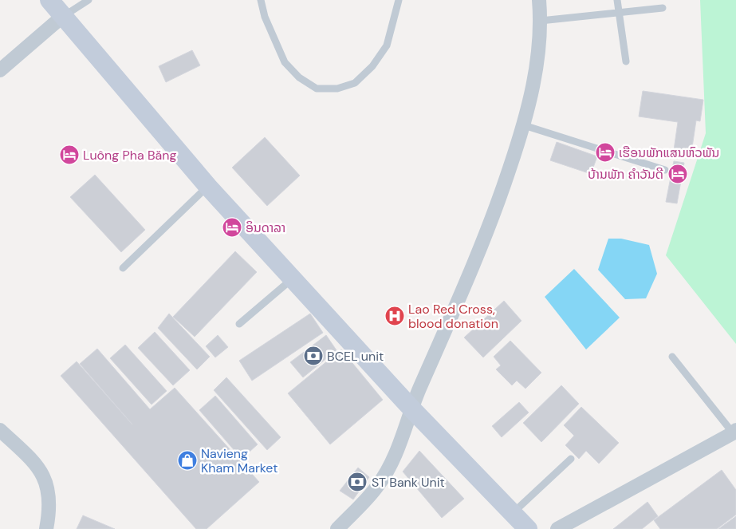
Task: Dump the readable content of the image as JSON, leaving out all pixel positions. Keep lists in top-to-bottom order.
{
  "places": {
    "hotel": [
      "ເຮືອນພັກແສນຫົວພັນ",
      "Luông Pha Băng",
      "ບ້ານພັກ ຄໍາວັນດີ",
      "ອິນດາລາ"
    ],
    "hospital": ["Lao Red Cross, blood donation"],
    "bank": ["BCEL unit", "ST Bank Unit"],
    "shop": ["Navieng Kham Market"]
  }
}
